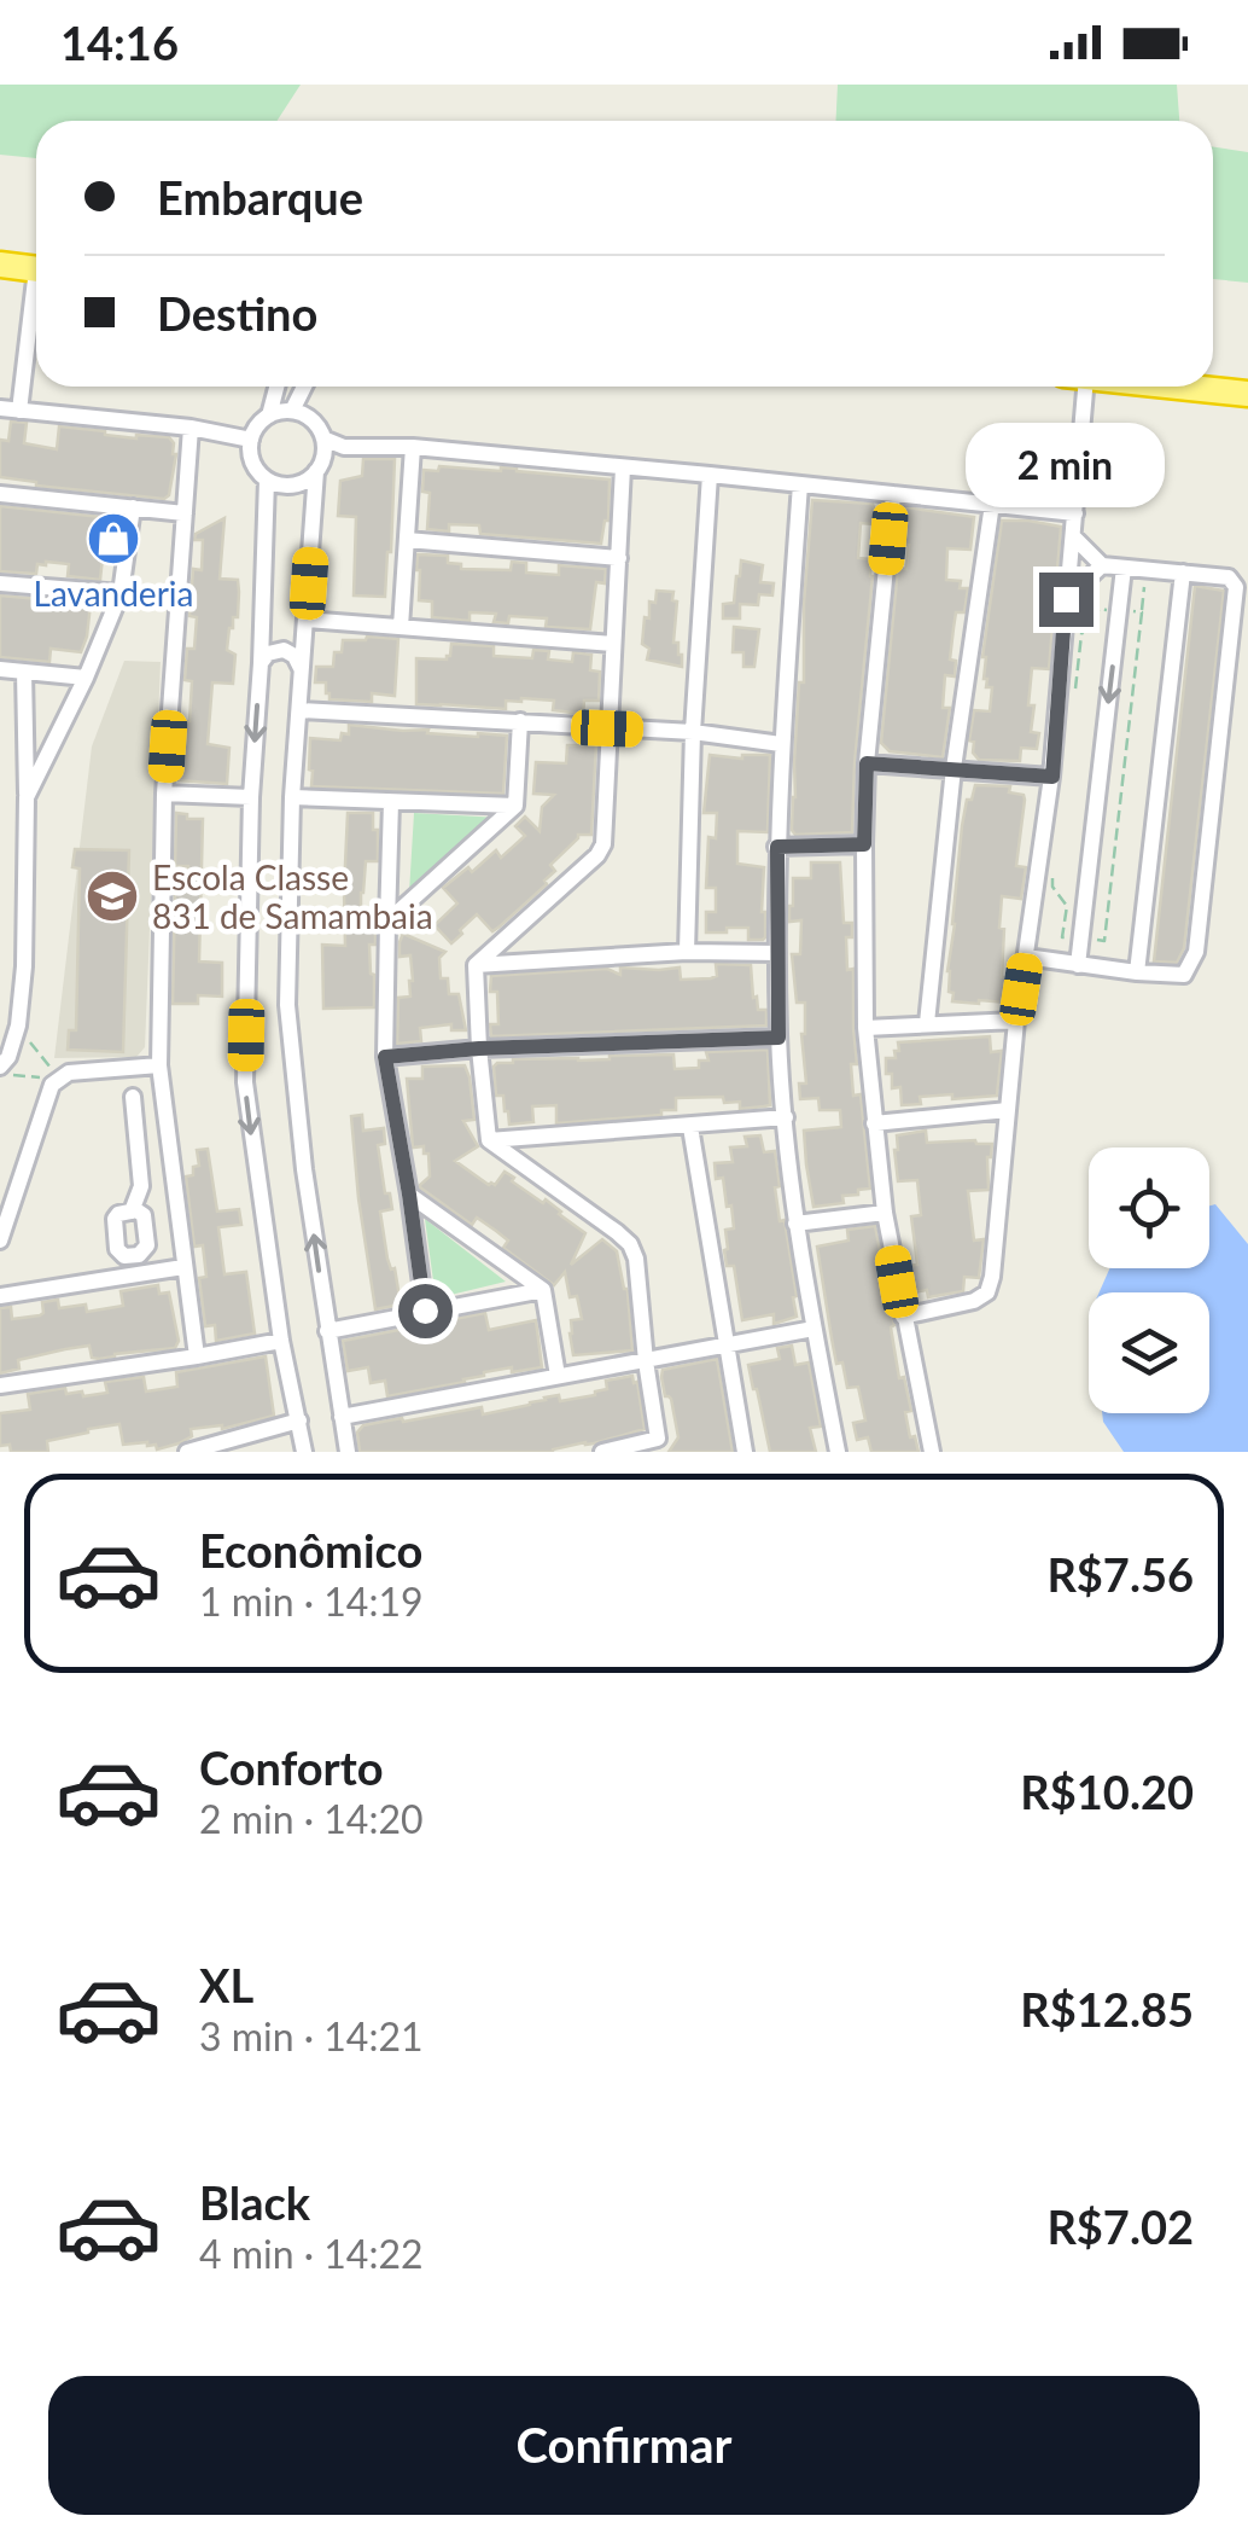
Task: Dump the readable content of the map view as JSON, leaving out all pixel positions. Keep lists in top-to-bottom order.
{
  "places": {
    "shop": ["Lavanderia"],
    "school or university": ["Escola Classe 831 de Samambaia"]
  },
  "page": {
    "status": "14:16",
    "banner": ["Embarque", "Destino"],
    "bubble": "2 min",
    "list": [
      {
        "name": "Econômico",
        "note": "1 min · 14:19",
        "value": "R$7.56"
      },
      {
        "name": "Conforto",
        "note": "2 min · 14:20",
        "value": "R$10.20"
      },
      {
        "name": "XL",
        "note": "3 min · 14:21",
        "value": "R$12.85"
      },
      {
        "name": "Black",
        "note": "4 min · 14:22",
        "value": "R$7.02"
      }
    ],
    "buttons": "Confirmar"
  }
}
